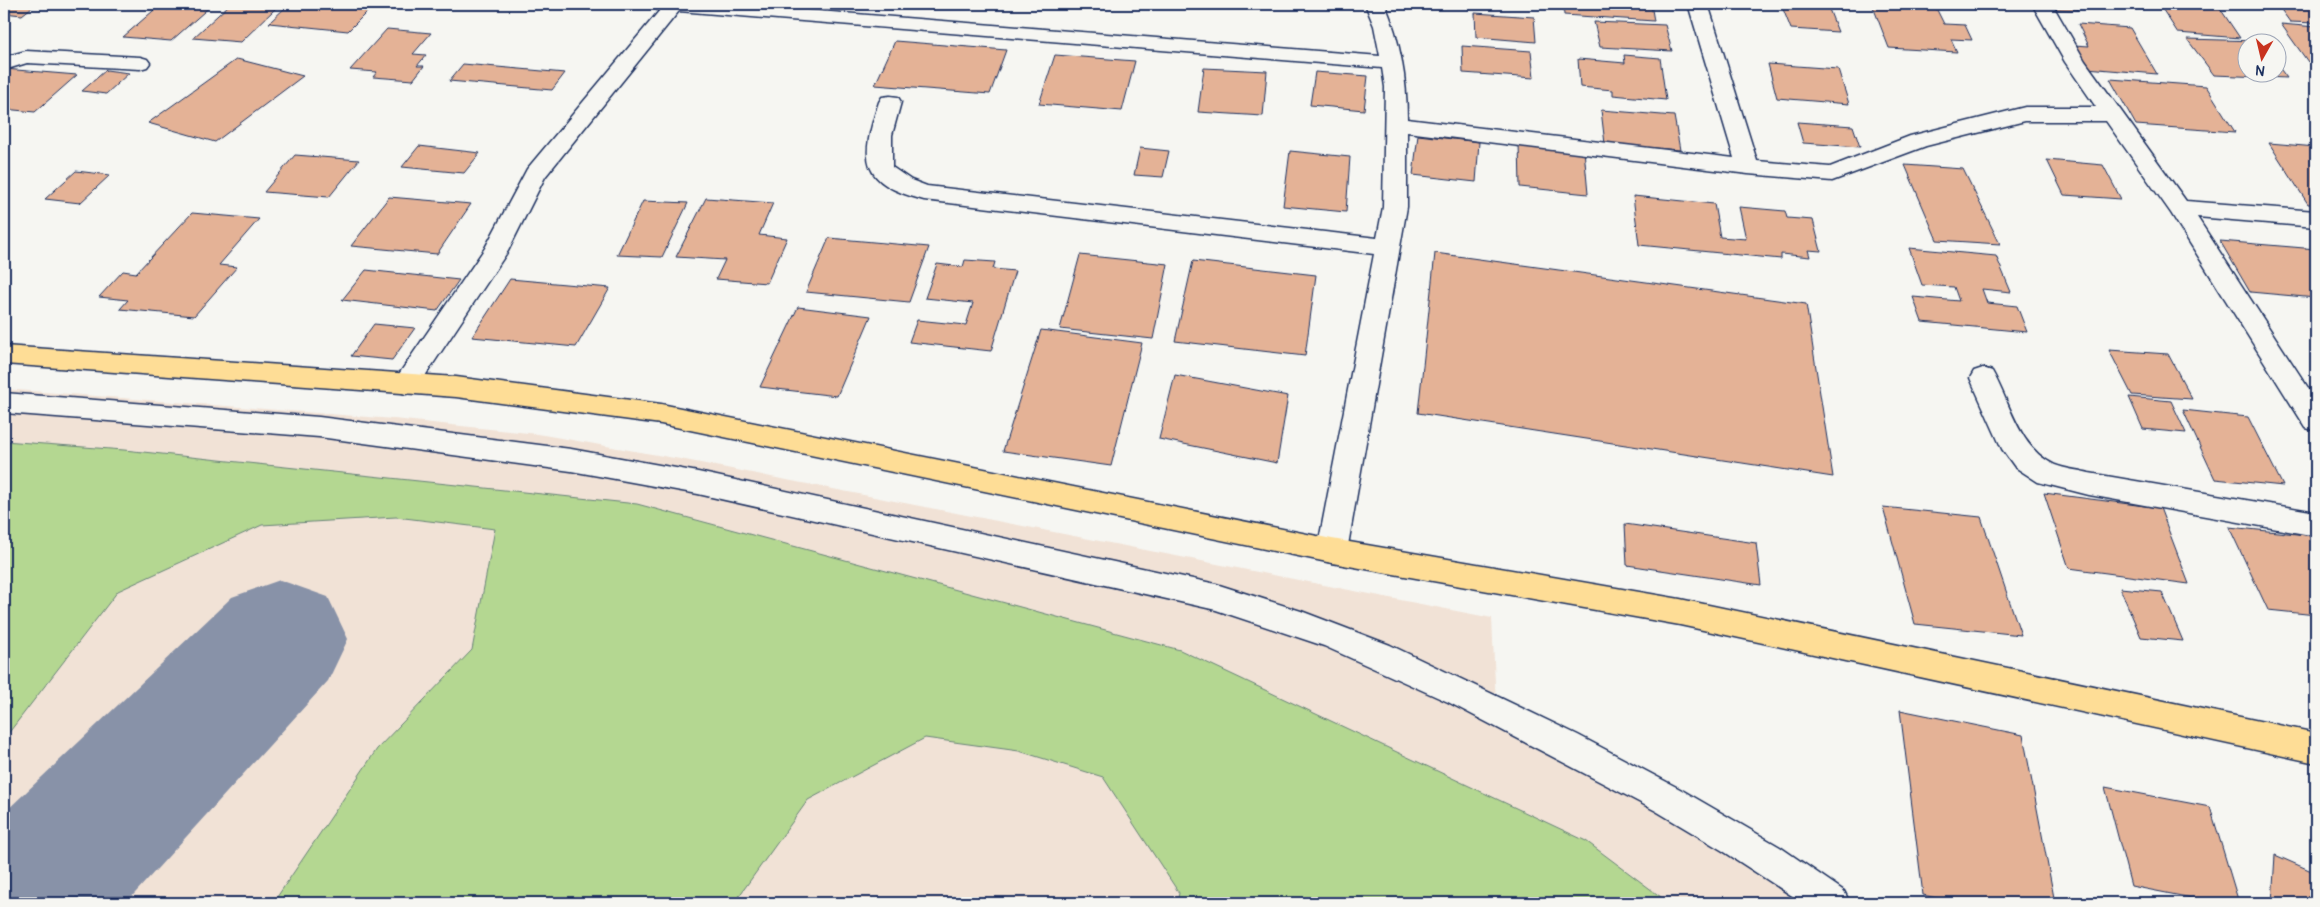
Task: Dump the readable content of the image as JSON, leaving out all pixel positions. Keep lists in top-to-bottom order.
{
  "north": "bottom"
}
